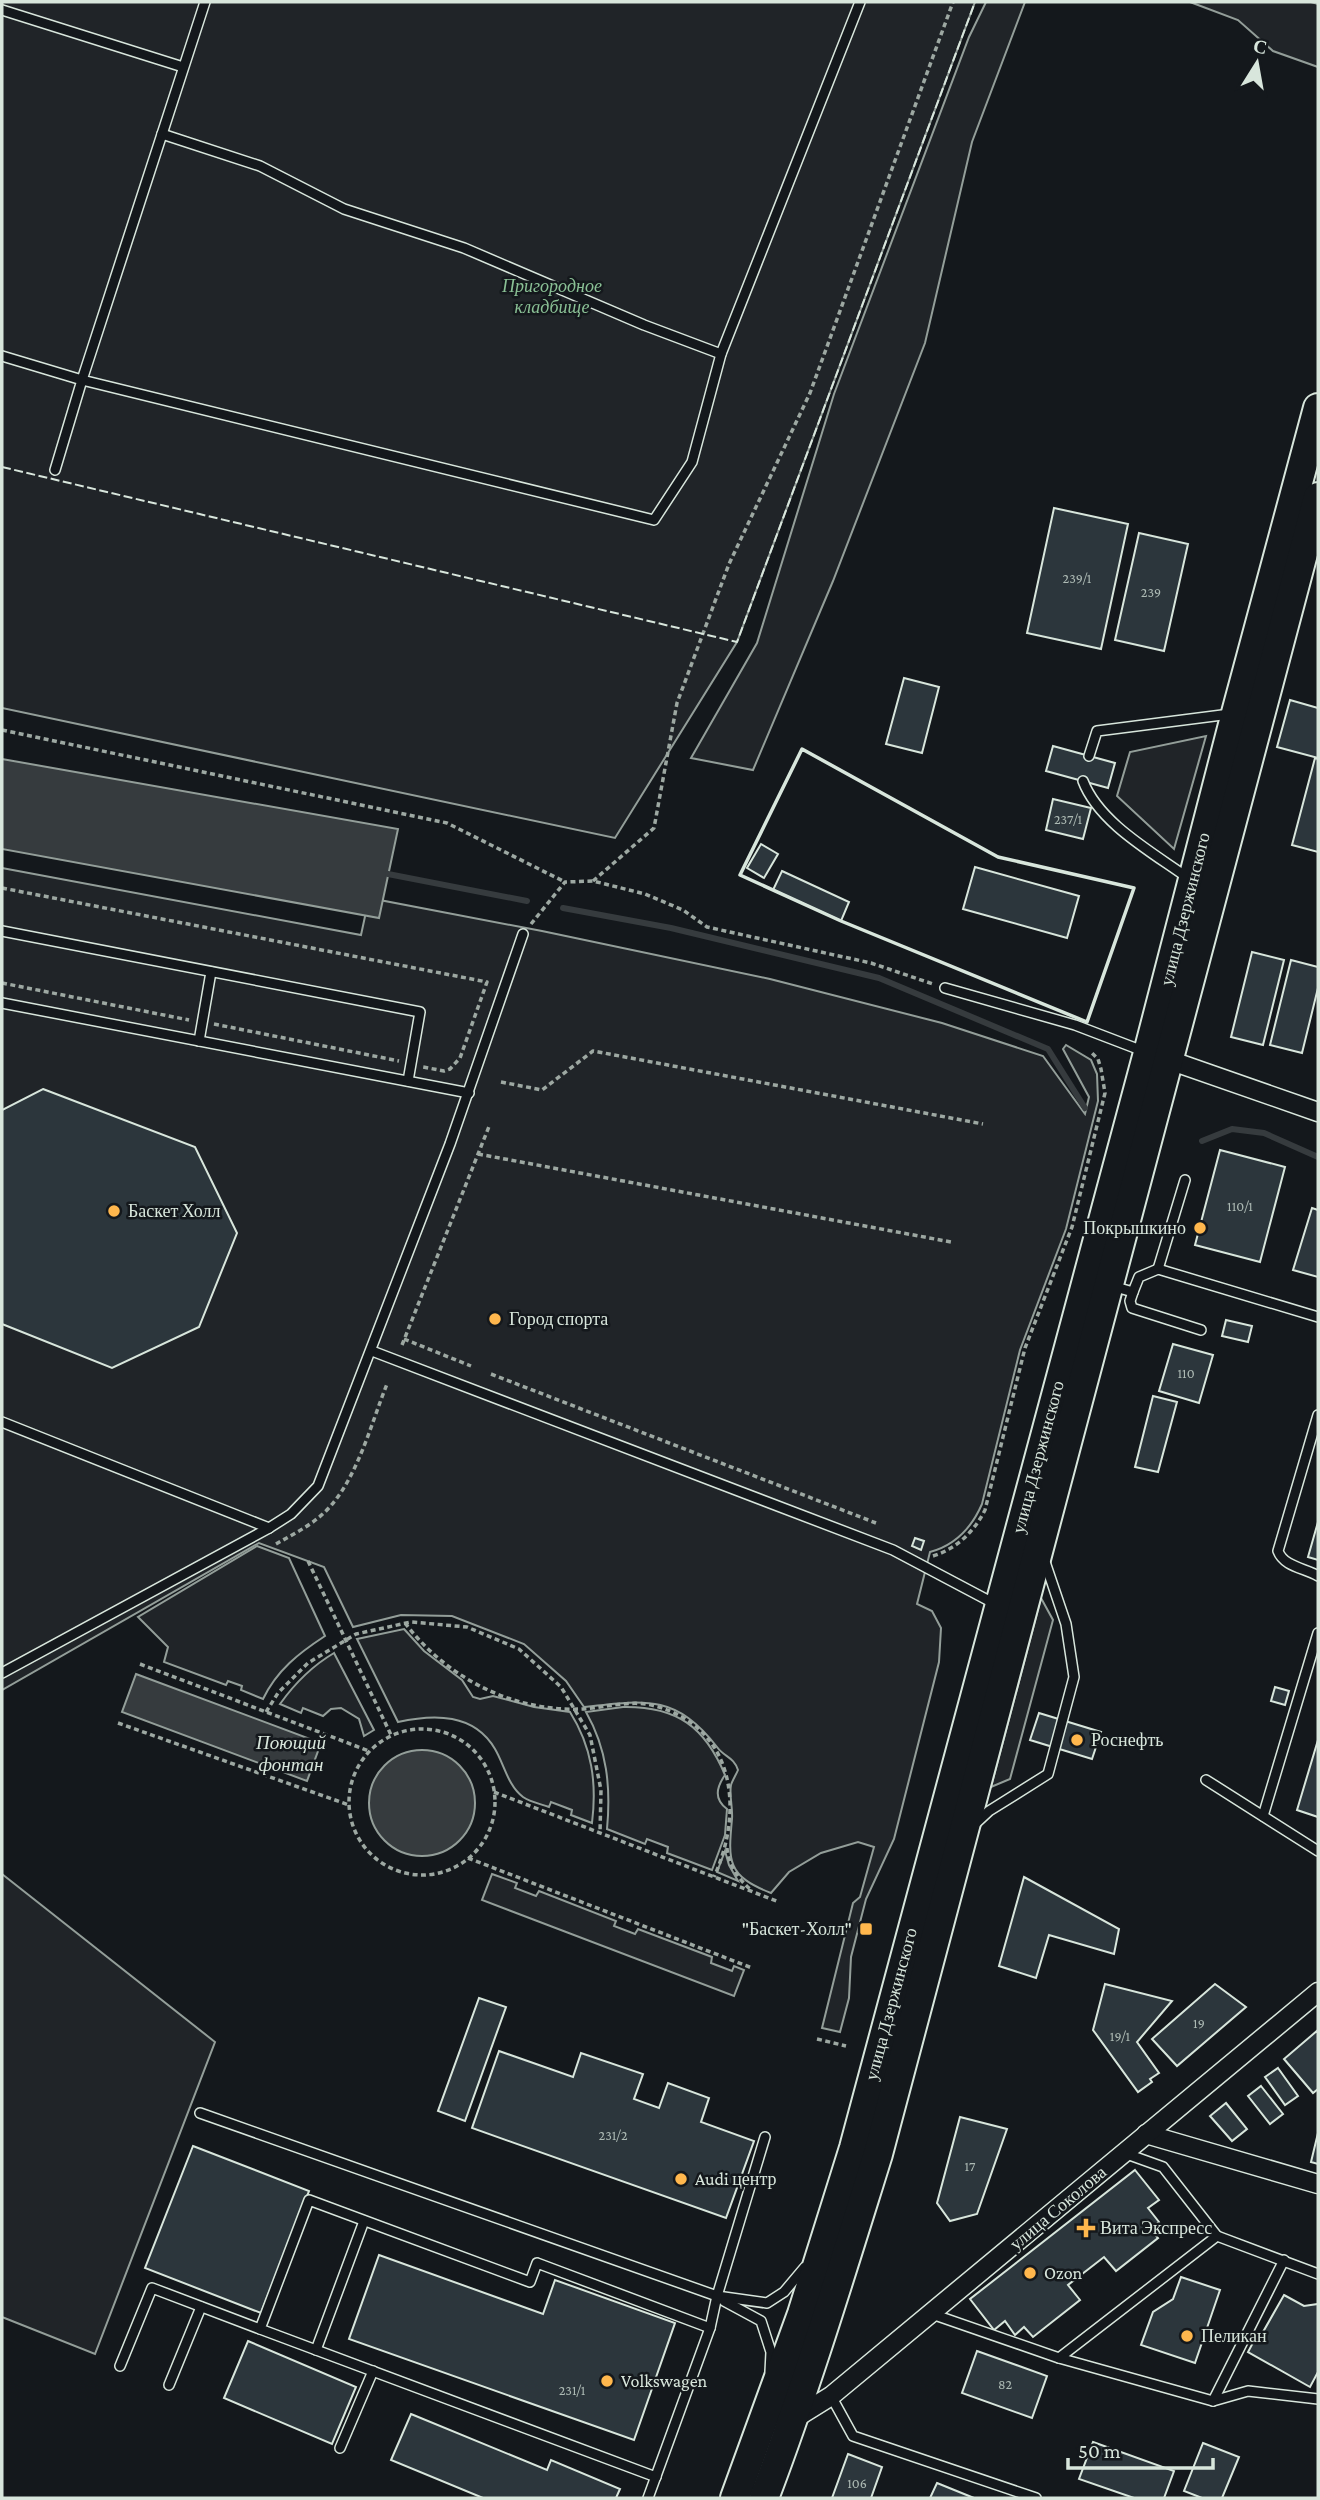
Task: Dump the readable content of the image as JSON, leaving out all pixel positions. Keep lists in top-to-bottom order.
{
  "streets": {
    "main road": ["улица Дзержинского"],
    "street": ["улица Соколова"]
  },
  "crossings": [
    ["улица Дзержинского", "улица Соколова"]
  ],
  "water": ["Поющий фонтан"],
  "parks": ["Пригородное кладбище"],
  "places": {
    "other": [
      "Баскет Холл",
      "Покрышкино",
      "Город спорта",
      "Роснефть",
      "Audi центр",
      "Ozon",
      "Пеликан",
      "Volkswagen"
    ],
    "transit": ["\"Баскет-Холл\""],
    "health": ["Вита Экспресс"]
  },
  "house_numbers": [
    "239/1",
    "239",
    "237/1",
    "110/1",
    "110",
    "19",
    "19/1",
    "231/2",
    "17",
    "82",
    "231/1",
    "106"
  ],
  "scale_bar": "50 m",
  "north": "top"
}
